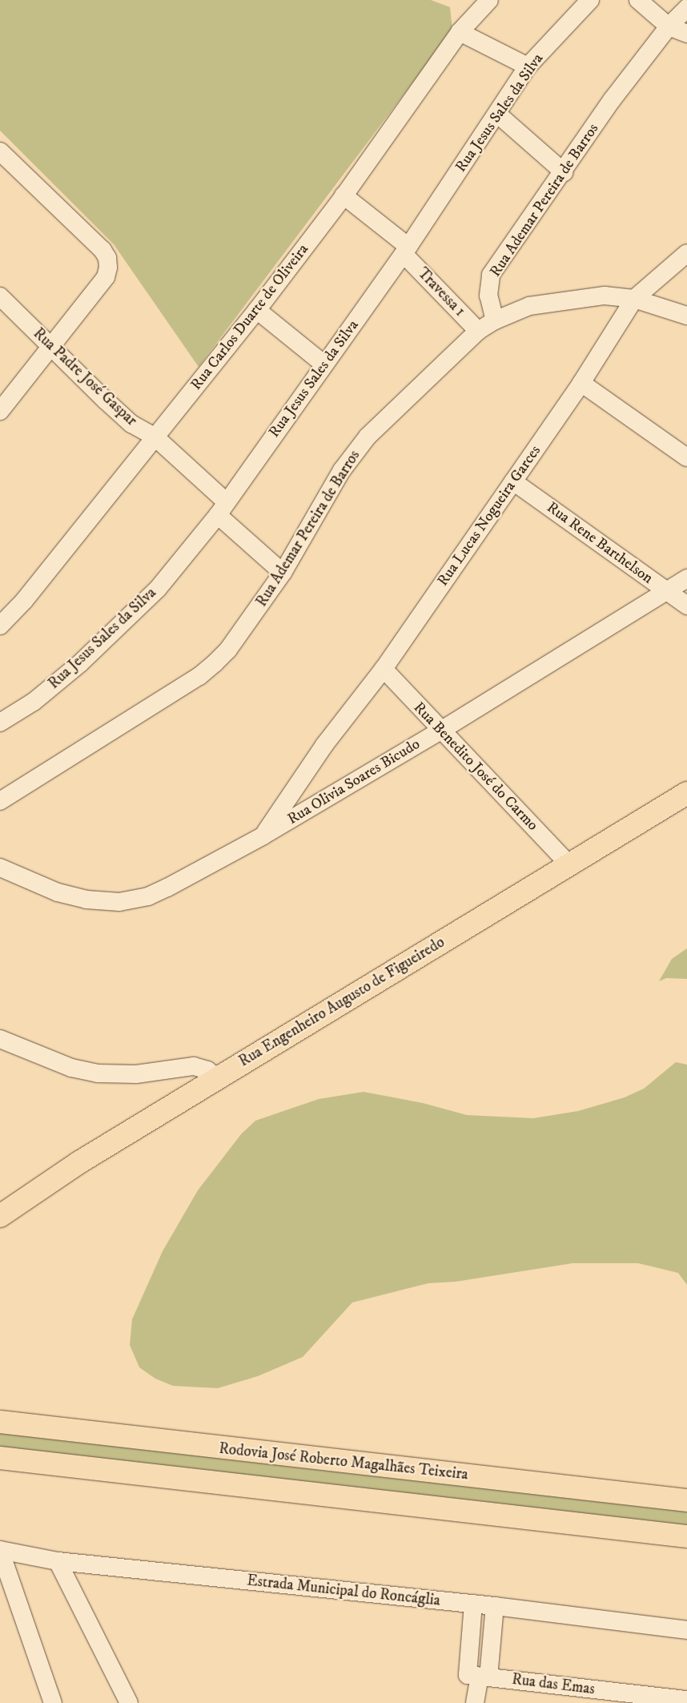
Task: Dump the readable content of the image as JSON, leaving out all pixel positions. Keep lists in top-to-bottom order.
{
  "streets": {
    "main road": ["Rua Engenheiro Augusto de Figueiredo", "Rodovia José Roberto Magalhães Teixeira"],
    "street": [
      "Rua Jesus Sales da Silva",
      "Rua Ademar Pereira de Barros",
      "Travessa 1",
      "Rua Carlos Duarte de Oliveira",
      "Rua Padre José Gaspar",
      "Rua Lucas Nogueira Garces",
      "Rua Rene Barthelson",
      "Rua Benedito José do Carmo",
      "Rua Olivia Soares Bicudo",
      "Estrada Municipal do Roncáglia",
      "Rua das Emas"
    ]
  },
  "crossings": [
    ["Rua Jesus Sales da Silva", "Travessa 1"],
    ["Rua Jesus Sales da Silva", "Rua Padre José Gaspar"],
    ["Rua Ademar Pereira de Barros", "Travessa 1"],
    ["Rua Ademar Pereira de Barros", "Rua Padre José Gaspar"],
    ["Travessa 1", "Rua Carlos Duarte de Oliveira"],
    ["Rua Carlos Duarte de Oliveira", "Rua Padre José Gaspar"],
    ["Rua Lucas Nogueira Garces", "Rua Rene Barthelson"],
    ["Rua Lucas Nogueira Garces", "Rua Benedito José do Carmo"],
    ["Rua Lucas Nogueira Garces", "Rua Olivia Soares Bicudo"],
    ["Rua Rene Barthelson", "Rua Olivia Soares Bicudo"],
    ["Rua Benedito José do Carmo", "Rua Olivia Soares Bicudo"],
    ["Rua Benedito José do Carmo", "Rua Engenheiro Augusto de Figueiredo"]
  ]
}
